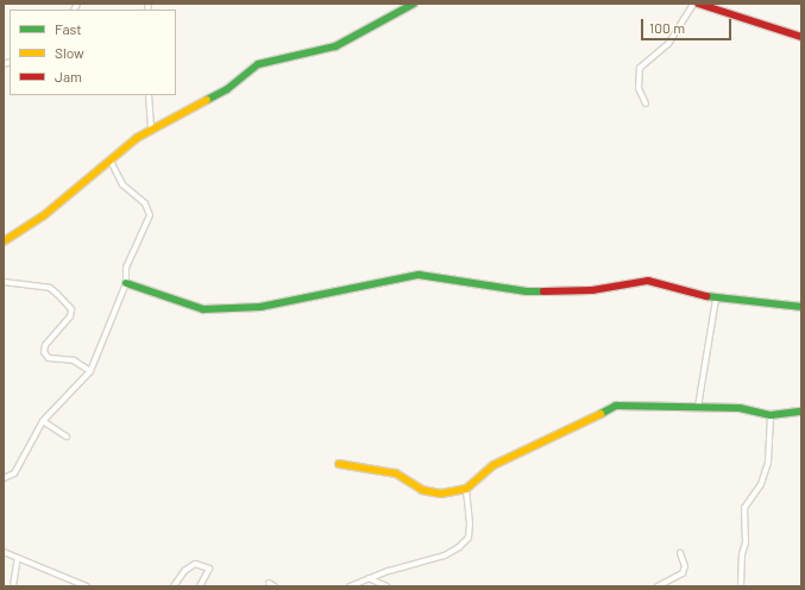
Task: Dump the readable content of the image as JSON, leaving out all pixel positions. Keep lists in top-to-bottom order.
{
  "legend": ["Fast", "Slow", "Jam"],
  "scale_bar": "100 m"
}
